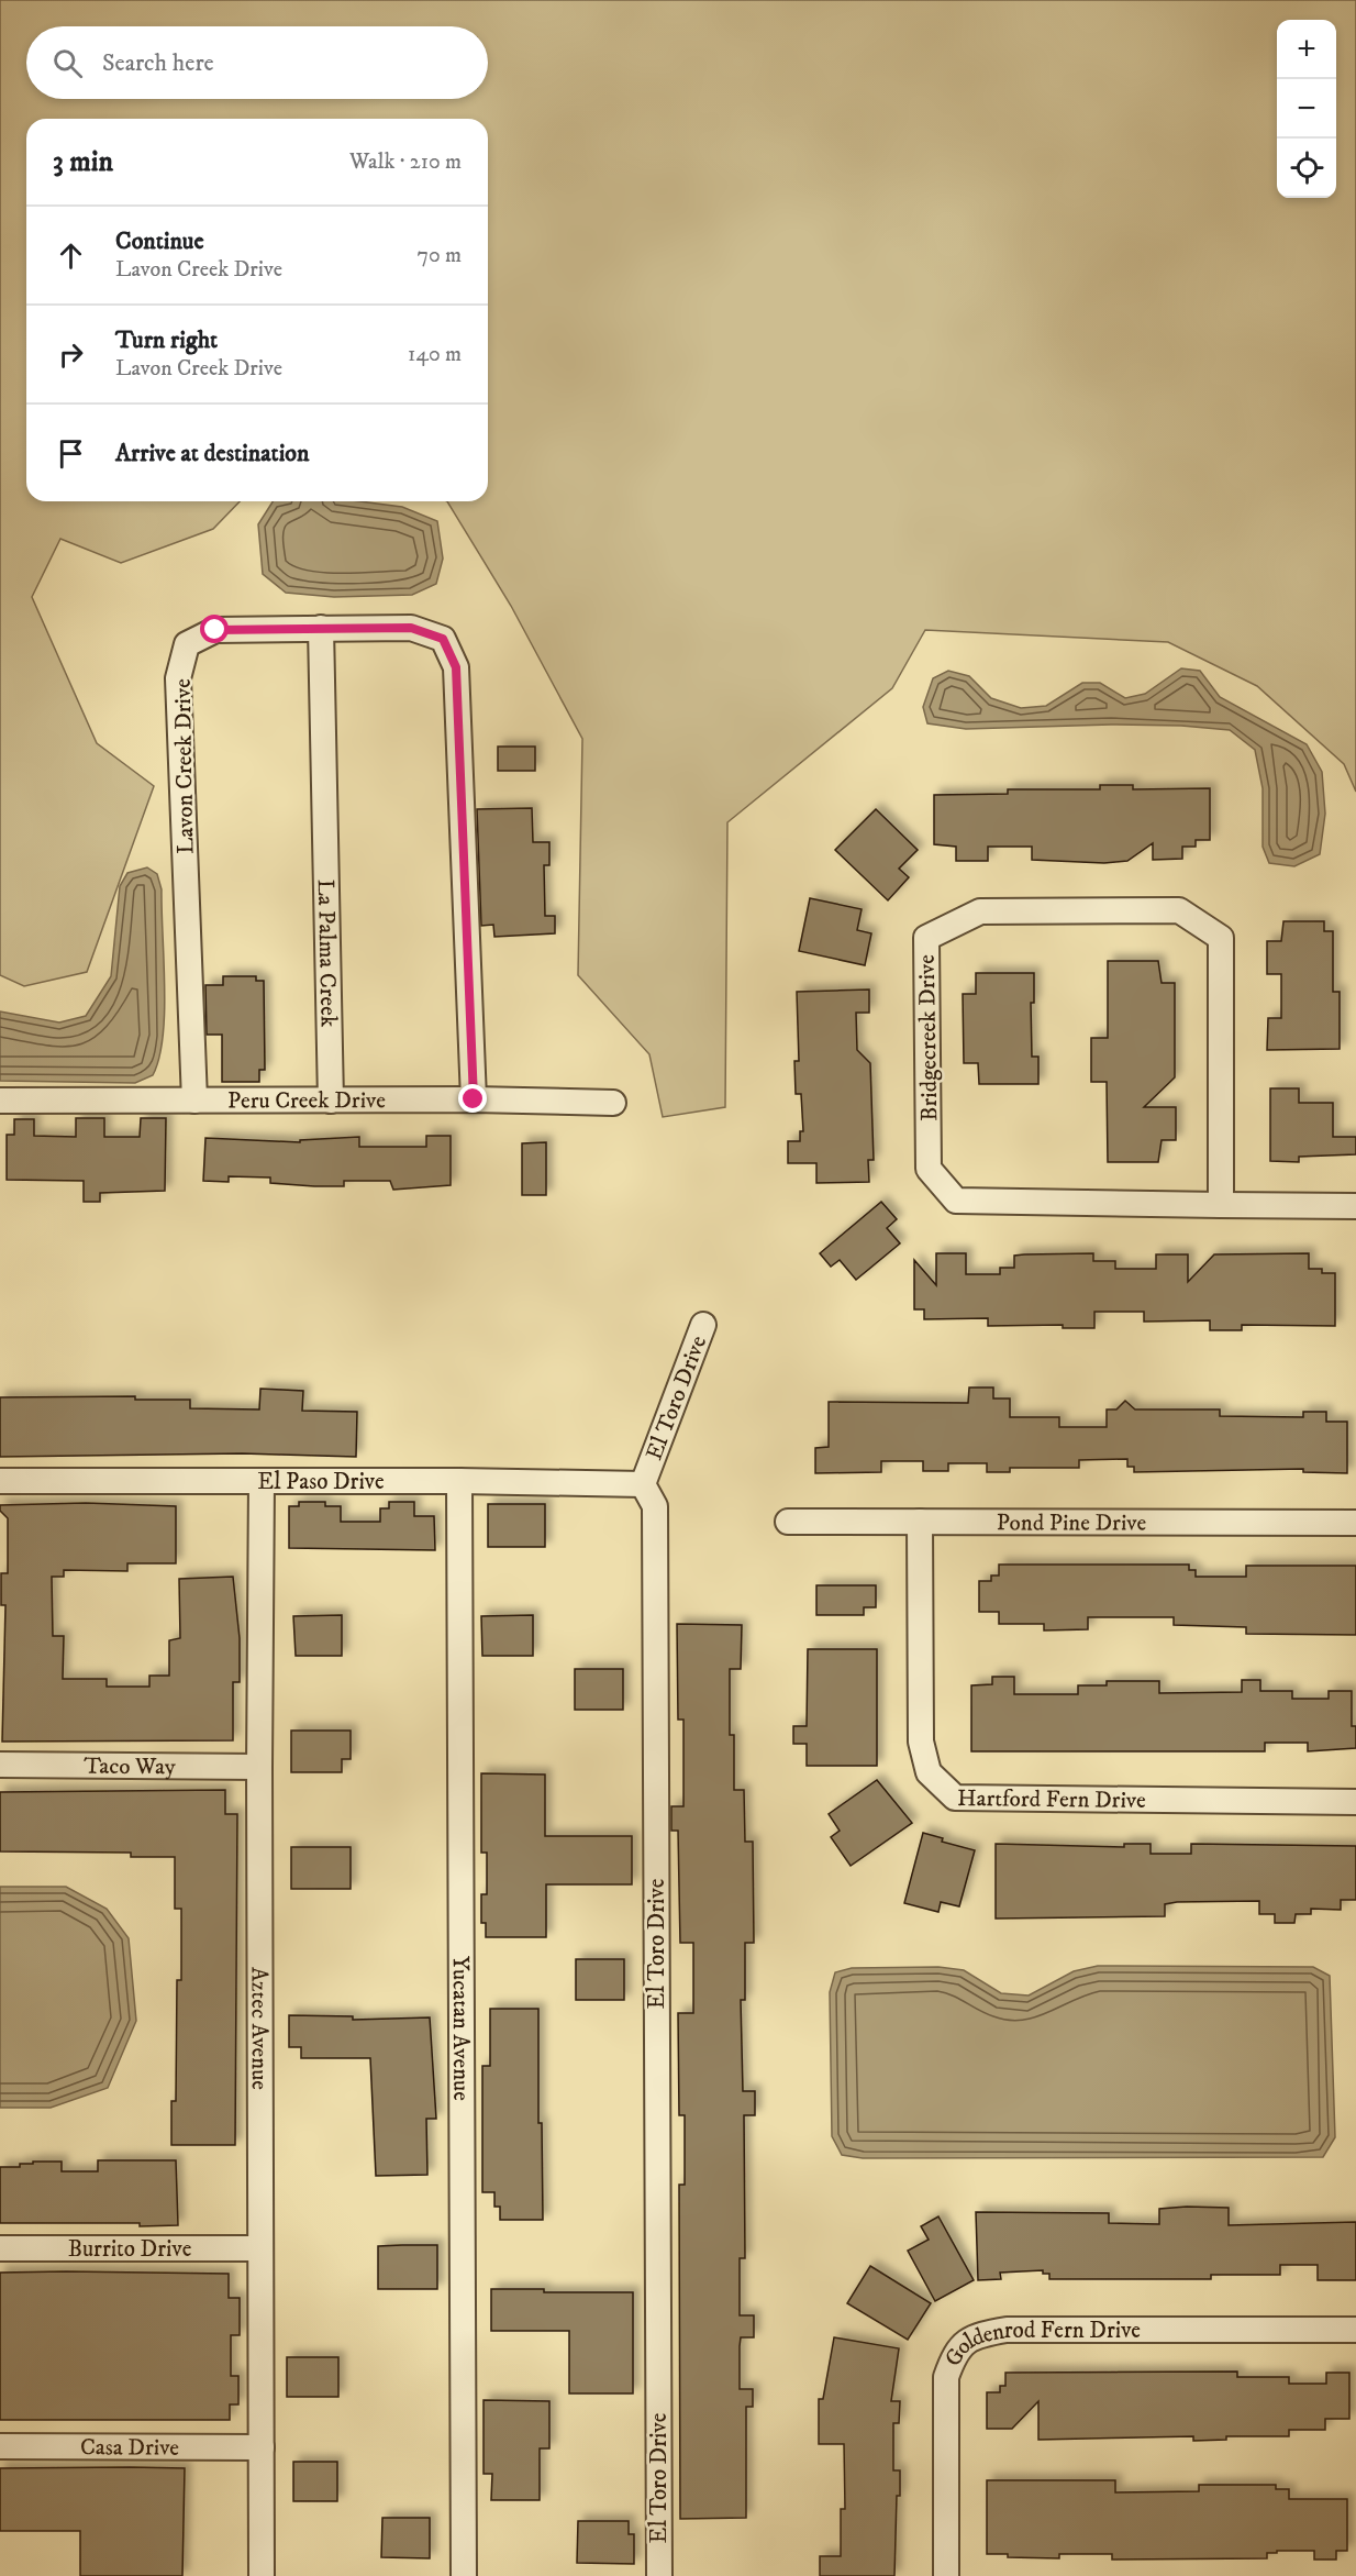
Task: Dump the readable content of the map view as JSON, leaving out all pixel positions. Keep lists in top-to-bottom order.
{
  "streets": {
    "street": [
      "Lavon Creek Drive",
      "La Palma Creek",
      "Bridgecreek Drive",
      "Peru Creek Drive",
      "El Toro Drive",
      "El Paso Drive",
      "Pond Pine Drive",
      "Taco Way",
      "Hartford Fern Drive",
      "Aztec Avenue",
      "Yucatan Avenue",
      "Burrito Drive",
      "Goldenrod Fern Drive",
      "Casa Drive"
    ]
  },
  "crossings": [
    ["Lavon Creek Drive", "La Palma Creek"],
    ["Lavon Creek Drive", "Peru Creek Drive"],
    ["La Palma Creek", "Peru Creek Drive"],
    ["El Toro Drive", "El Paso Drive"],
    ["El Paso Drive", "Aztec Avenue"],
    ["El Paso Drive", "Yucatan Avenue"],
    ["Pond Pine Drive", "Hartford Fern Drive"],
    ["Taco Way", "Aztec Avenue"],
    ["Aztec Avenue", "Burrito Drive"],
    ["Aztec Avenue", "Casa Drive"]
  ],
  "page": {
    "map_buttons": ["+", "−"],
    "search": "Search here",
    "heading": ["3 min", "Walk · 210 m"],
    "list": [
      ["Continue", "Lavon Creek Drive", "70 m"],
      ["Turn right", "Lavon Creek Drive", "140 m"],
      "Arrive at destination"
    ]
  }
}
